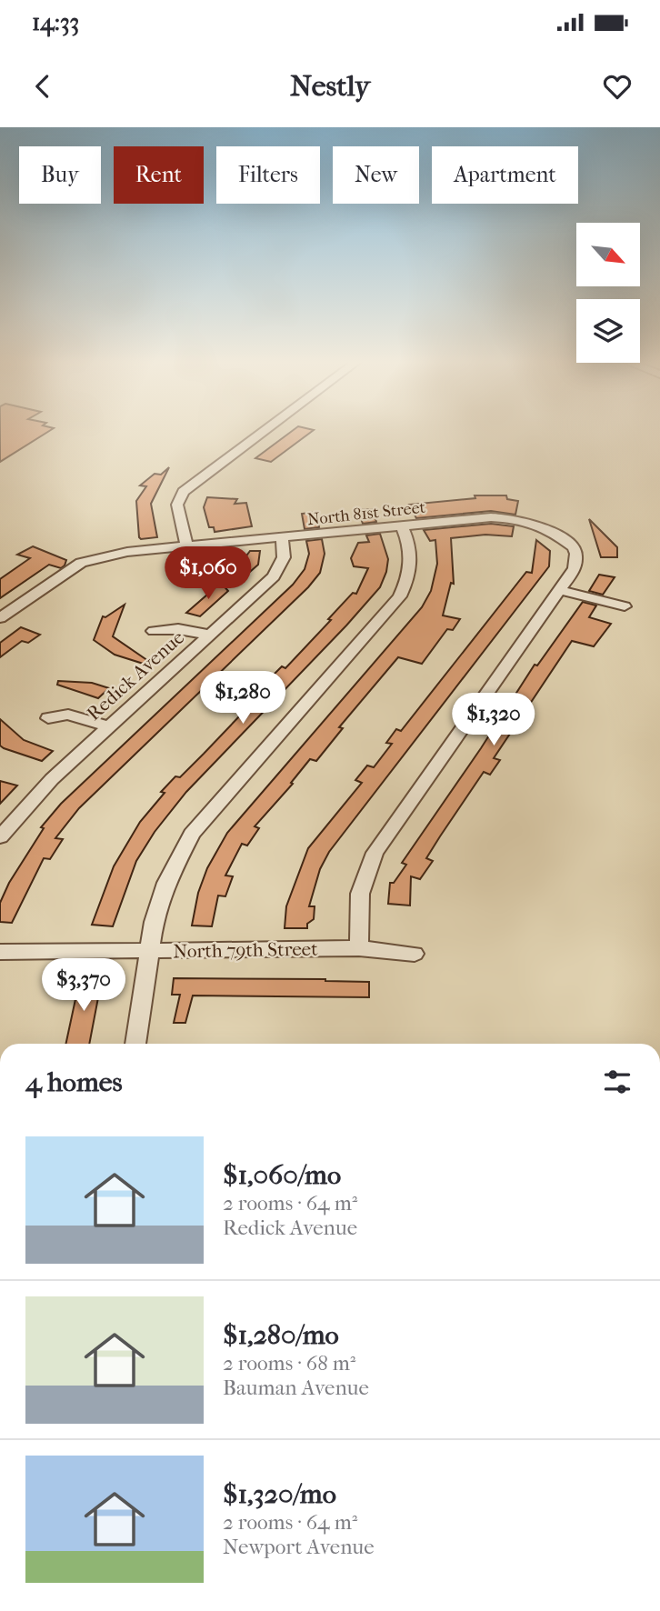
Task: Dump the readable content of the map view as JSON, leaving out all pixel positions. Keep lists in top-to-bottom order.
{
  "streets": {
    "street": ["North 81st Street", "Redick Avenue", "North 79th Street"]
  },
  "crossings": [
    ["North 81st Street", "Redick Avenue"]
  ],
  "north": "bottom right",
  "page": {
    "status": "14:33",
    "header": "Nestly",
    "chip": [
      "Buy",
      "Rent",
      "Filters",
      "New",
      "Apartment"
    ],
    "price": [
      "$1,060",
      "$1,280",
      "$1,320",
      "$3,370"
    ],
    "heading": "4 homes",
    "list": [
      {
        "name": "$1,060/mo",
        "note": "2 rooms · 64 m² · Redick Avenue"
      },
      {
        "name": "$1,280/mo",
        "note": "2 rooms · 68 m² · Bauman Avenue"
      },
      {
        "name": "$1,320/mo",
        "note": "2 rooms · 64 m² · Newport Avenue"
      }
    ]
  }
}
